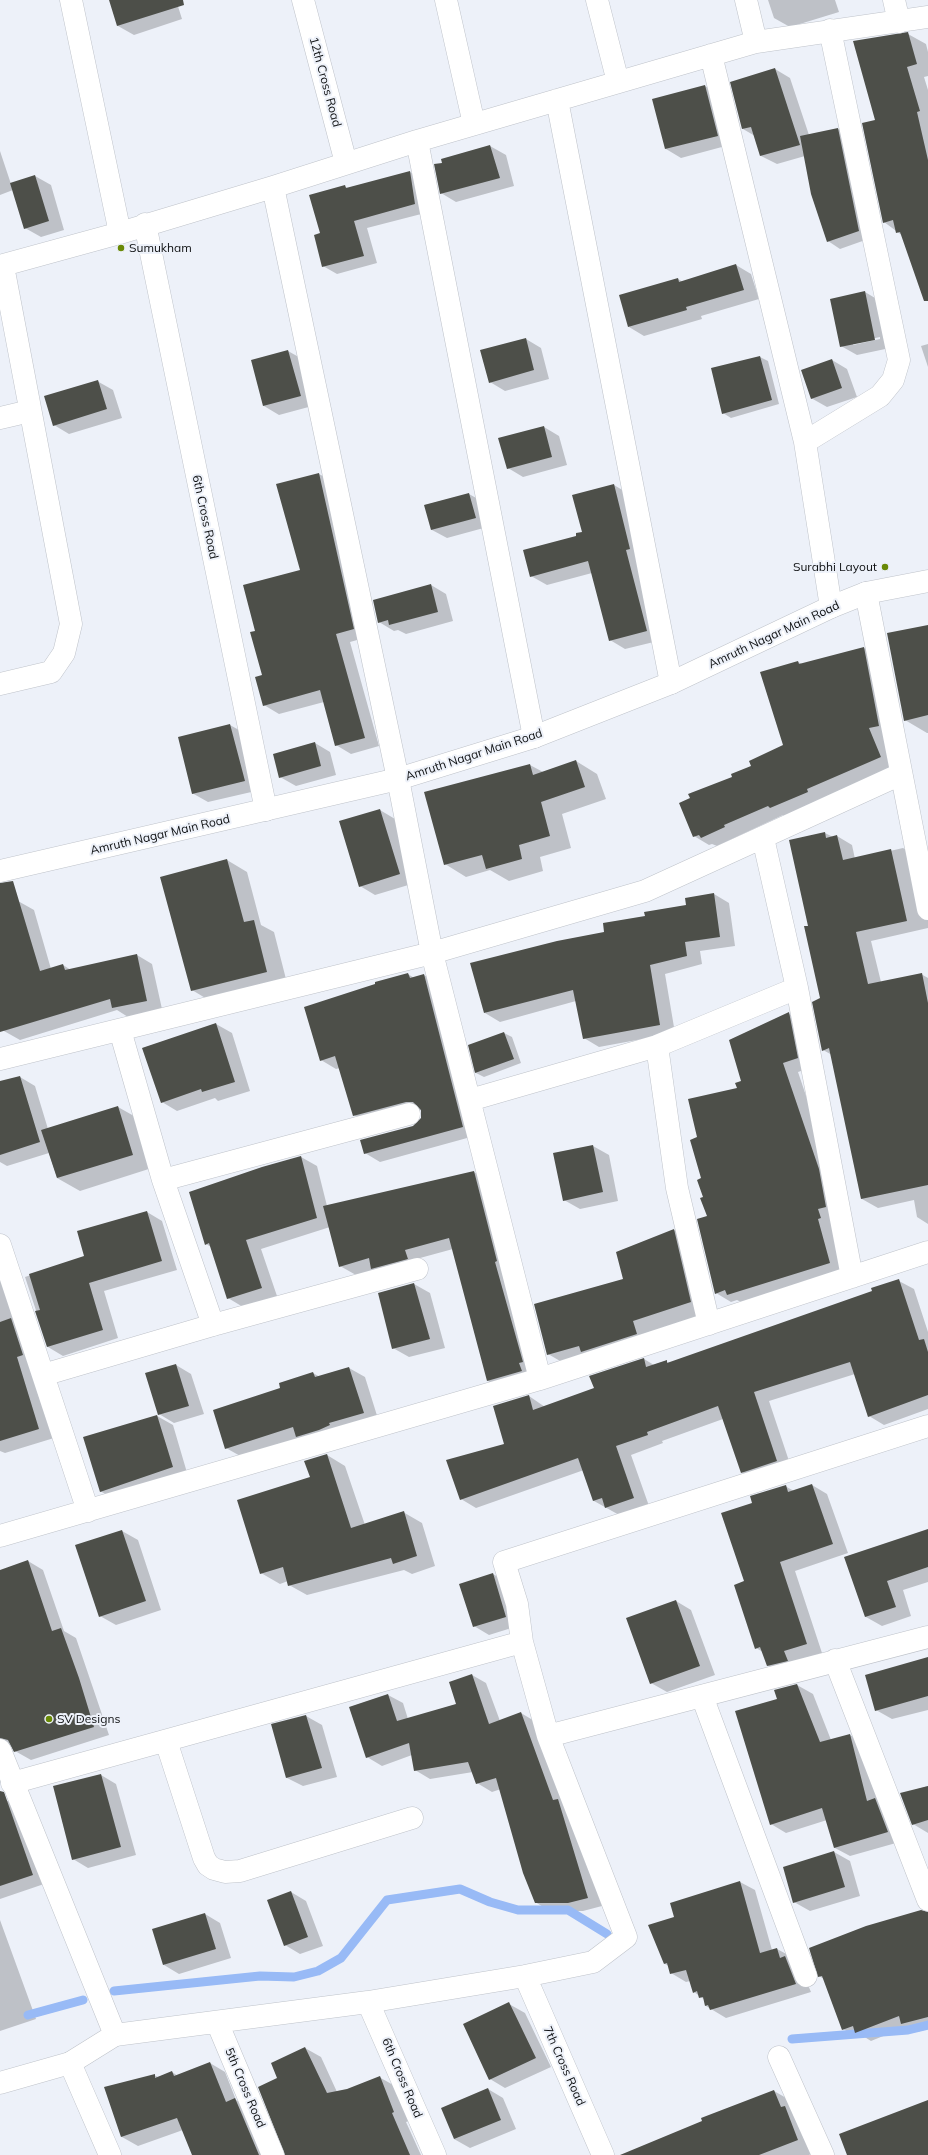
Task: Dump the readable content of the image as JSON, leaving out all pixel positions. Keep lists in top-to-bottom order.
{
  "streets": {
    "street": [
      "12th Cross Road",
      "6th Cross Road",
      "Amruth Nagar Main Road",
      "7th Cross Road",
      "5th Cross Road"
    ]
  },
  "crossings": [
    ["6th Cross Road", "Amruth Nagar Main Road"]
  ],
  "places": ["Sumukham", "Surabhi Layout", "SV Designs"]
}
